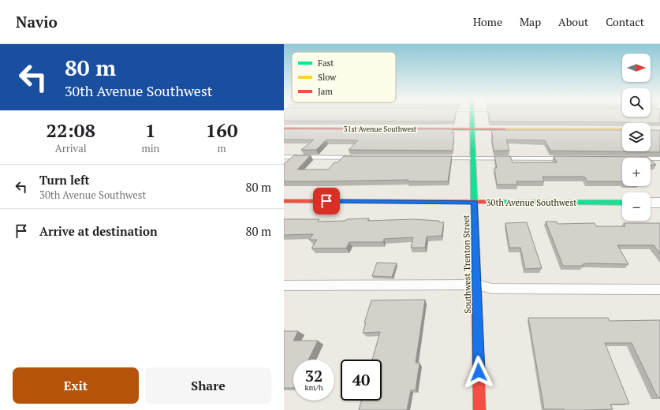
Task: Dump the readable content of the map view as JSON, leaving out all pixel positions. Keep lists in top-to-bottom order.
{
  "streets": {
    "street": ["31st Avenue Southwest", "30th Avenue Southwest", "Southwest Trenton Street"]
  },
  "crossings": [
    ["31st Avenue Southwest", "Southwest Trenton Street"],
    ["30th Avenue Southwest", "Southwest Trenton Street"]
  ],
  "legend": ["Fast", "Slow", "Jam"],
  "north": "right",
  "page": {
    "header": "Navio",
    "nav": [
      "Home",
      "Map",
      "About",
      "Contact"
    ],
    "turn": ["80 m", "30th Avenue Southwest"],
    "map_buttons": ["+", "−"],
    "eta": [
      "22:08",
      "Arrival",
      "1",
      "min",
      "160",
      "m"
    ],
    "list": [
      {
        "name": "Turn left",
        "note": "30th Avenue Southwest",
        "value": "80 m"
      },
      {
        "name": "Arrive at destination",
        "value": "80 m"
      }
    ],
    "speed": "32 km/h",
    "limit": "40",
    "buttons": ["Exit", "Share"]
  }
}
